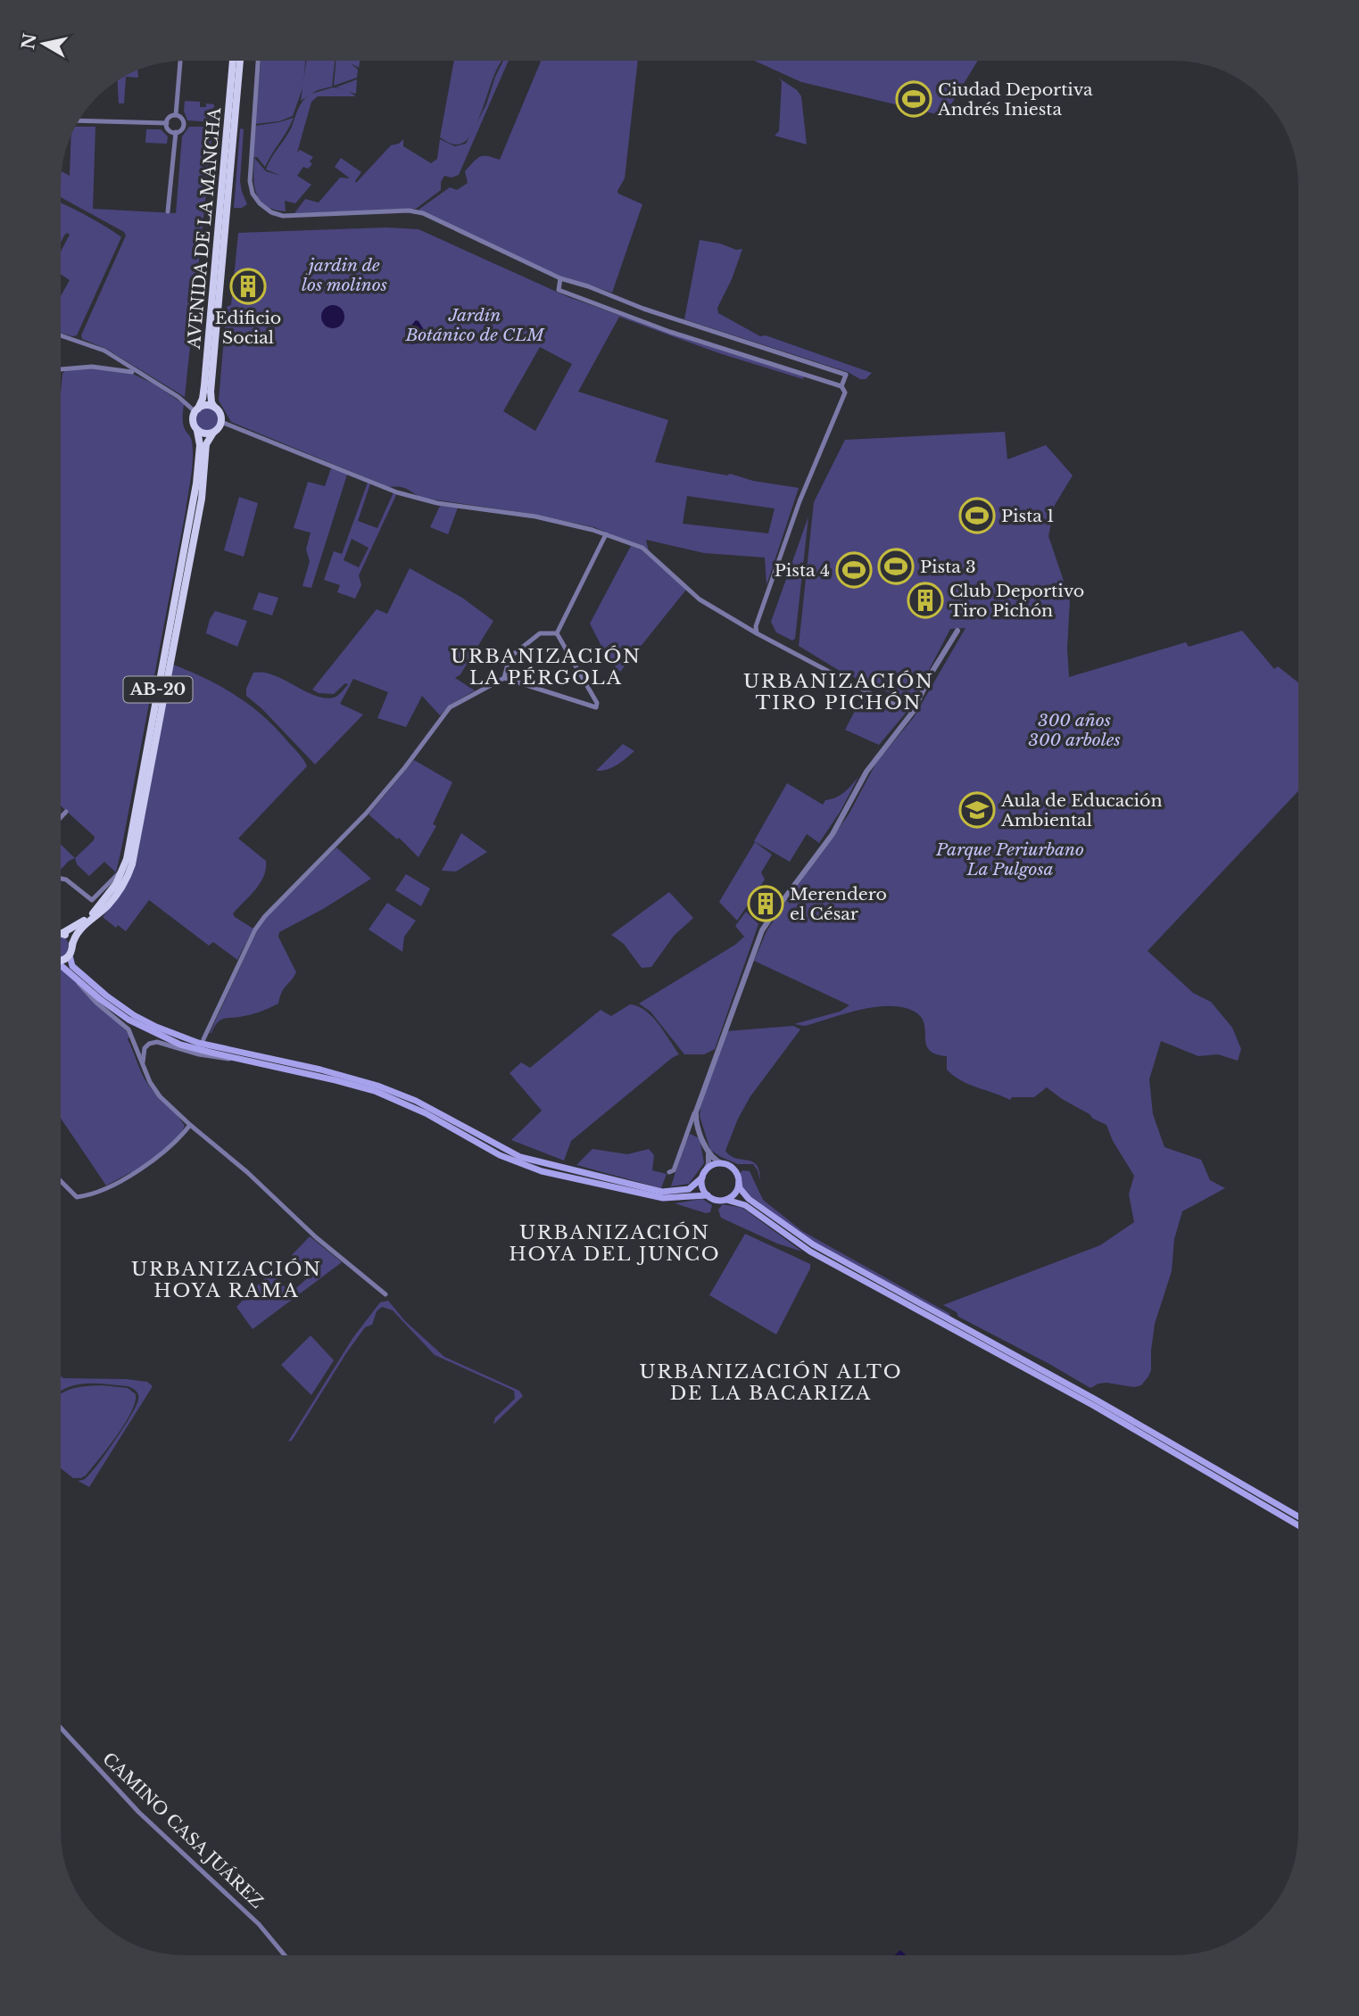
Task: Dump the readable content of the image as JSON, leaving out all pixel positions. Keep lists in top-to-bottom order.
{
  "streets": {
    "main road": ["AVENIDA DE LA MANCHA", "AB-20"],
    "street": ["CAMINO CASA JUÁREZ"]
  },
  "crossings": [
    ["AVENIDA DE LA MANCHA", "AB-20"]
  ],
  "districts": [
    "URBANIZACIÓN LA PÉRGOLA",
    "URBANIZACIÓN TIRO PICHÓN",
    "URBANIZACIÓN HOYA DEL JUNCO",
    "URBANIZACIÓN HOYA RAMA",
    "URBANIZACIÓN ALTO DE LA BACARIZA"
  ],
  "parks": [
    "jardin de los molinos",
    "Jardín Botánico de CLM",
    "300 años 300 arboles",
    "Parque Periurbano La Pulgosa"
  ],
  "places": {
    "sports": [
      "Ciudad Deportiva Andrés Iniesta",
      "Pista 1",
      "Pista 3",
      "Pista 4"
    ],
    "building": ["Edificio Social", "Club Deportivo Tiro Pichón", "Merendero el César"],
    "school or university": ["Aula de Educación Ambiental"]
  },
  "north": "left"
}
